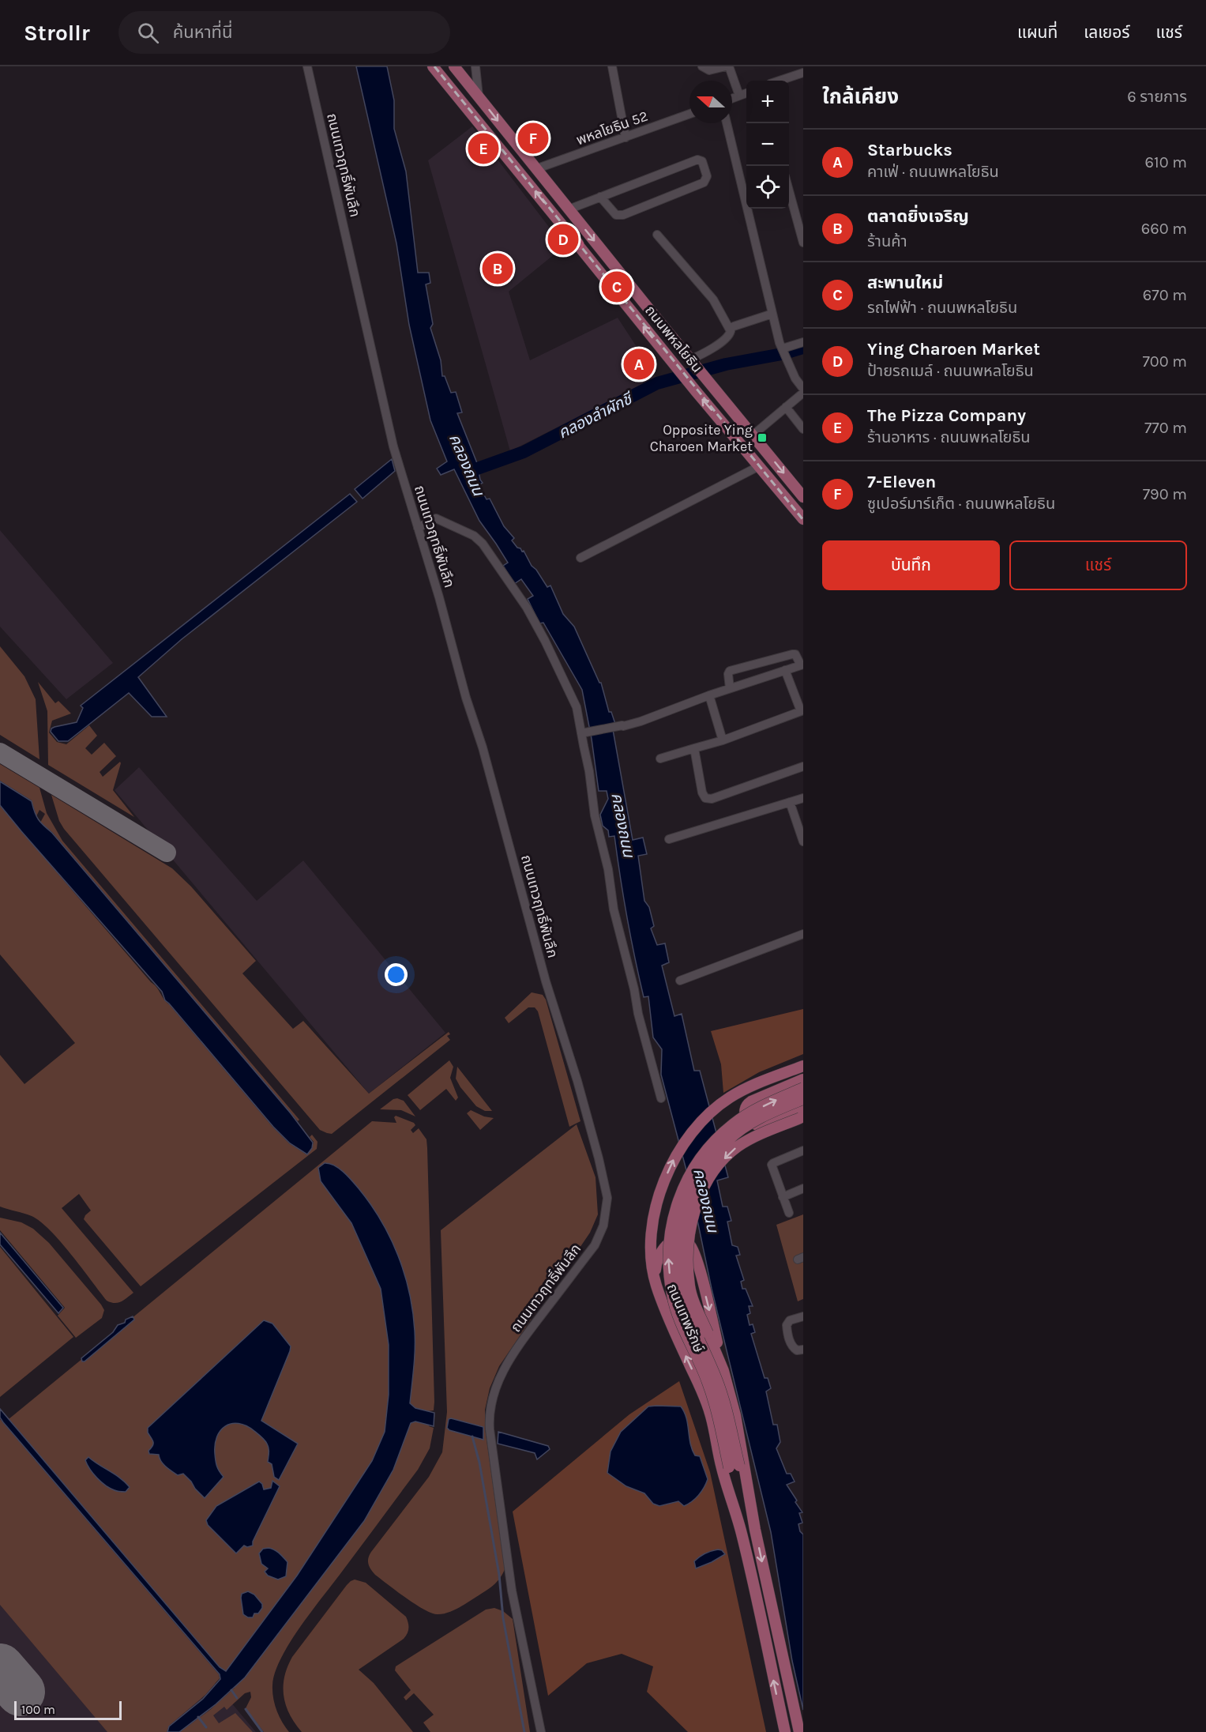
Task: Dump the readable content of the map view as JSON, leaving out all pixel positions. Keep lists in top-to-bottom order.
{
  "streets": {
    "highway": ["ถนนพหลโยธิน"],
    "main road": ["ถนนเทพรักษ์"],
    "street": ["พหลโยธิน 52", "ถนนเทวฤทธิ์พันลึก"]
  },
  "crossings": [
    ["พหลโยธิน 52", "ถนนพหลโยธิน"]
  ],
  "water": ["คลองลำผักชี", "คลองถนน"],
  "places": {
    "transit": ["Opposite Ying Charoen Market"]
  },
  "scale_bar": "100 m",
  "north": "left",
  "page": {
    "header": "Strollr",
    "search": "ค้นหาที่นี่",
    "nav": ["แผนที่", "เลเยอร์", "แชร์"],
    "heading": ["ใกล้เคียง", "6 รายการ"],
    "map_buttons": ["+", "−"],
    "pins": [
      "F",
      "E",
      "D",
      "B",
      "C",
      "A"
    ],
    "list": [
      {
        "mark": "A",
        "name": "Starbucks",
        "note": "คาเฟ่ · ถนนพหลโยธิน",
        "value": "610 m"
      },
      {
        "mark": "B",
        "name": "ตลาดยิ่งเจริญ",
        "note": "ร้านค้า",
        "value": "660 m"
      },
      {
        "mark": "C",
        "name": "สะพานใหม่",
        "note": "รถไฟฟ้า · ถนนพหลโยธิน",
        "value": "670 m"
      },
      {
        "mark": "D",
        "name": "Ying Charoen Market",
        "note": "ป้ายรถเมล์ · ถนนพหลโยธิน",
        "value": "700 m"
      },
      {
        "mark": "E",
        "name": "The Pizza Company",
        "note": "ร้านอาหาร · ถนนพหลโยธิน",
        "value": "770 m"
      },
      {
        "mark": "F",
        "name": "7-Eleven",
        "note": "ซูเปอร์มาร์เก็ต · ถนนพหลโยธิน",
        "value": "790 m"
      }
    ],
    "buttons": ["บันทึก", "แชร์"],
    "scale": "100 m"
  }
}
